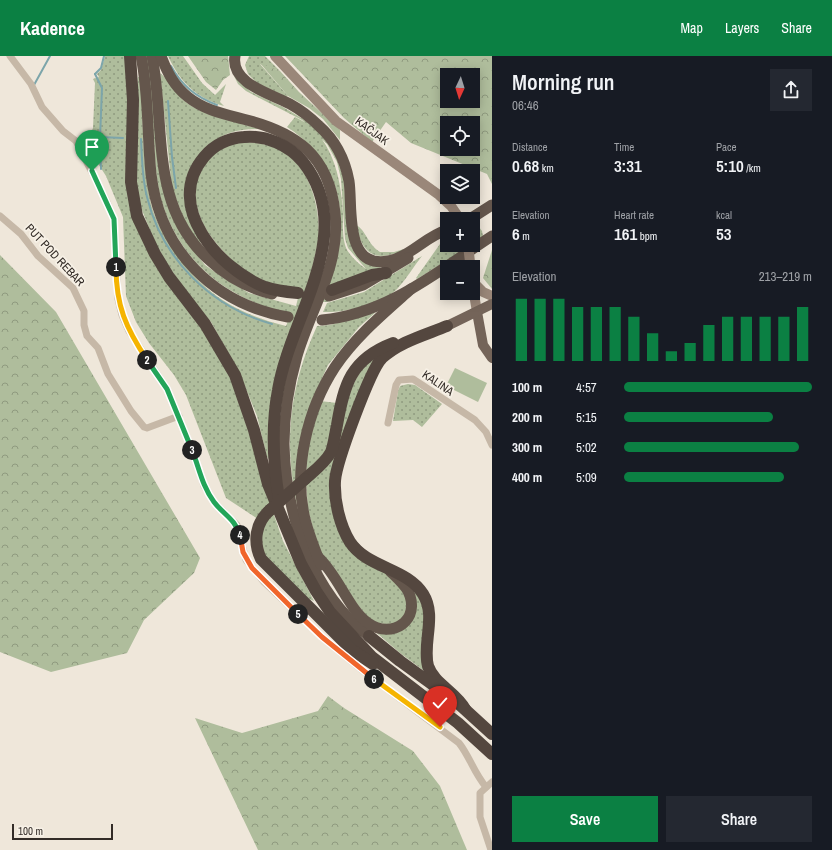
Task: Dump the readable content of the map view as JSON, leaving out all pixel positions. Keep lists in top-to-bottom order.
{
  "streets": {
    "main road": ["KAČJAK"],
    "street": ["PUT POD REBAR", "KALINA"]
  },
  "scale_bar": "100 m",
  "north": "bottom",
  "page": {
    "header": "Kadence",
    "nav": ["Map", "Layers", "Share"],
    "heading": ["Morning run", "06:46"],
    "map_buttons": ["+", "−"],
    "stats": [
      ["Distance", "0.68 km"],
      ["Time", "3:31"],
      ["Pace", "5:10 /km"],
      ["Elevation", "6 m"],
      ["Heart rate", "161 bpm"],
      ["kcal", "53"]
    ],
    "pins": [
      "1",
      "2",
      "3",
      "4",
      "5",
      "6"
    ],
    "chart": ["Elevation", "213–219 m"],
    "list": [
      {
        "name": "100 m",
        "note": "4:57"
      },
      {
        "name": "200 m",
        "note": "5:15"
      },
      {
        "name": "300 m",
        "note": "5:02"
      },
      {
        "name": "400 m",
        "note": "5:09"
      }
    ],
    "buttons": ["Save", "Share"],
    "scale": "100 m"
  }
}
